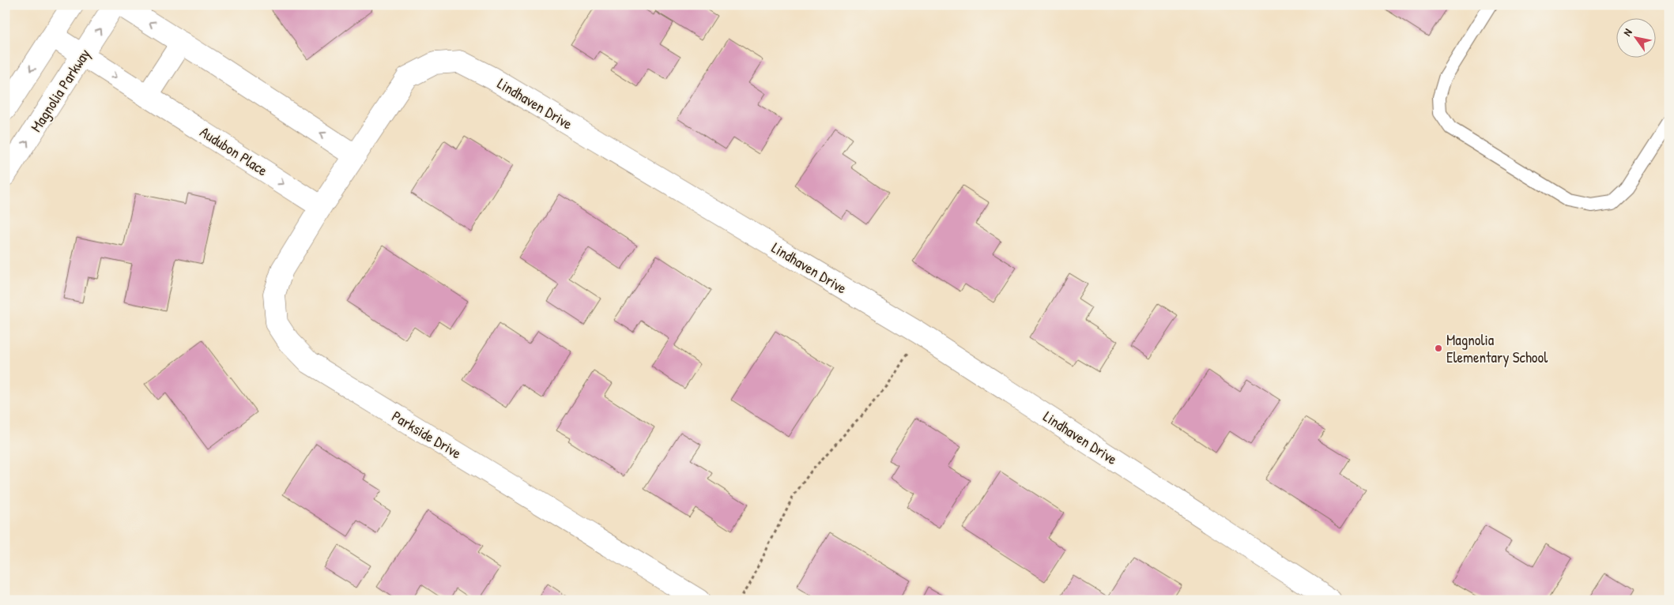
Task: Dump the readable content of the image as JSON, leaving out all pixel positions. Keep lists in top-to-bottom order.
{
  "streets": {
    "street": [
      "Magnolia Parkway",
      "Lindhaven Drive",
      "Audubon Place",
      "Parkside Drive"
    ]
  },
  "crossings": [
    ["Magnolia Parkway", "Audubon Place"],
    ["Lindhaven Drive", "Audubon Place"],
    ["Lindhaven Drive", "Parkside Drive"],
    ["Audubon Place", "Parkside Drive"]
  ],
  "places": ["Magnolia Elementary School"],
  "north": "top left"
}
